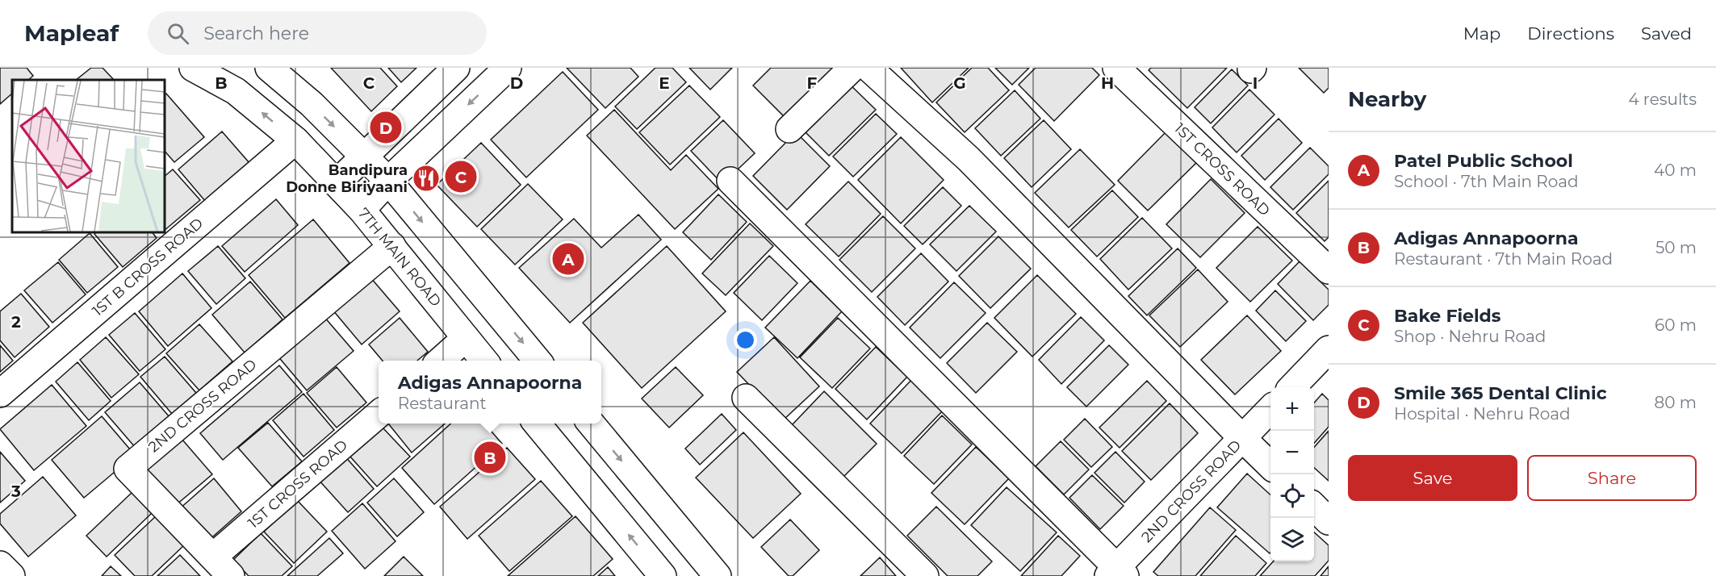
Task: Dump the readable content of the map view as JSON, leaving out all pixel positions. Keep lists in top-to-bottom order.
{
  "streets": {
    "street": [
      "1ST CROSS ROAD",
      "7TH MAIN ROAD",
      "1ST B CROSS ROAD",
      "2ND CROSS ROAD"
    ]
  },
  "crossings": [
    ["1ST CROSS ROAD", "2ND CROSS ROAD"],
    ["7TH MAIN ROAD", "1ST B CROSS ROAD"],
    ["7TH MAIN ROAD", "2ND CROSS ROAD"]
  ],
  "places": {
    "restaurant": ["Bandipura Donne Biriyaani"]
  },
  "page": {
    "header": "Mapleaf",
    "search": "Search here",
    "nav": ["Map", "Directions", "Saved"],
    "heading": ["Nearby", "4 results"],
    "pins": [
      "D",
      "C",
      "A",
      "B"
    ],
    "list": [
      {
        "mark": "A",
        "name": "Patel Public School",
        "note": "School · 7th Main Road",
        "value": "40 m"
      },
      {
        "mark": "B",
        "name": "Adigas Annapoorna",
        "note": "Restaurant · 7th Main Road",
        "value": "50 m"
      },
      {
        "mark": "C",
        "name": "Bake Fields",
        "note": "Shop · Nehru Road",
        "value": "60 m"
      },
      {
        "mark": "D",
        "name": "Smile 365 Dental Clinic",
        "note": "Hospital · Nehru Road",
        "value": "80 m"
      }
    ],
    "popup": ["Adigas Annapoorna", "Restaurant"],
    "map_buttons": ["+", "−"],
    "buttons": ["Save", "Share"]
  },
  "grid": {
    "columns": [
      "B",
      "C",
      "D",
      "E",
      "F",
      "G",
      "H",
      "I"
    ],
    "rows": ["2", "3"]
  }
}
